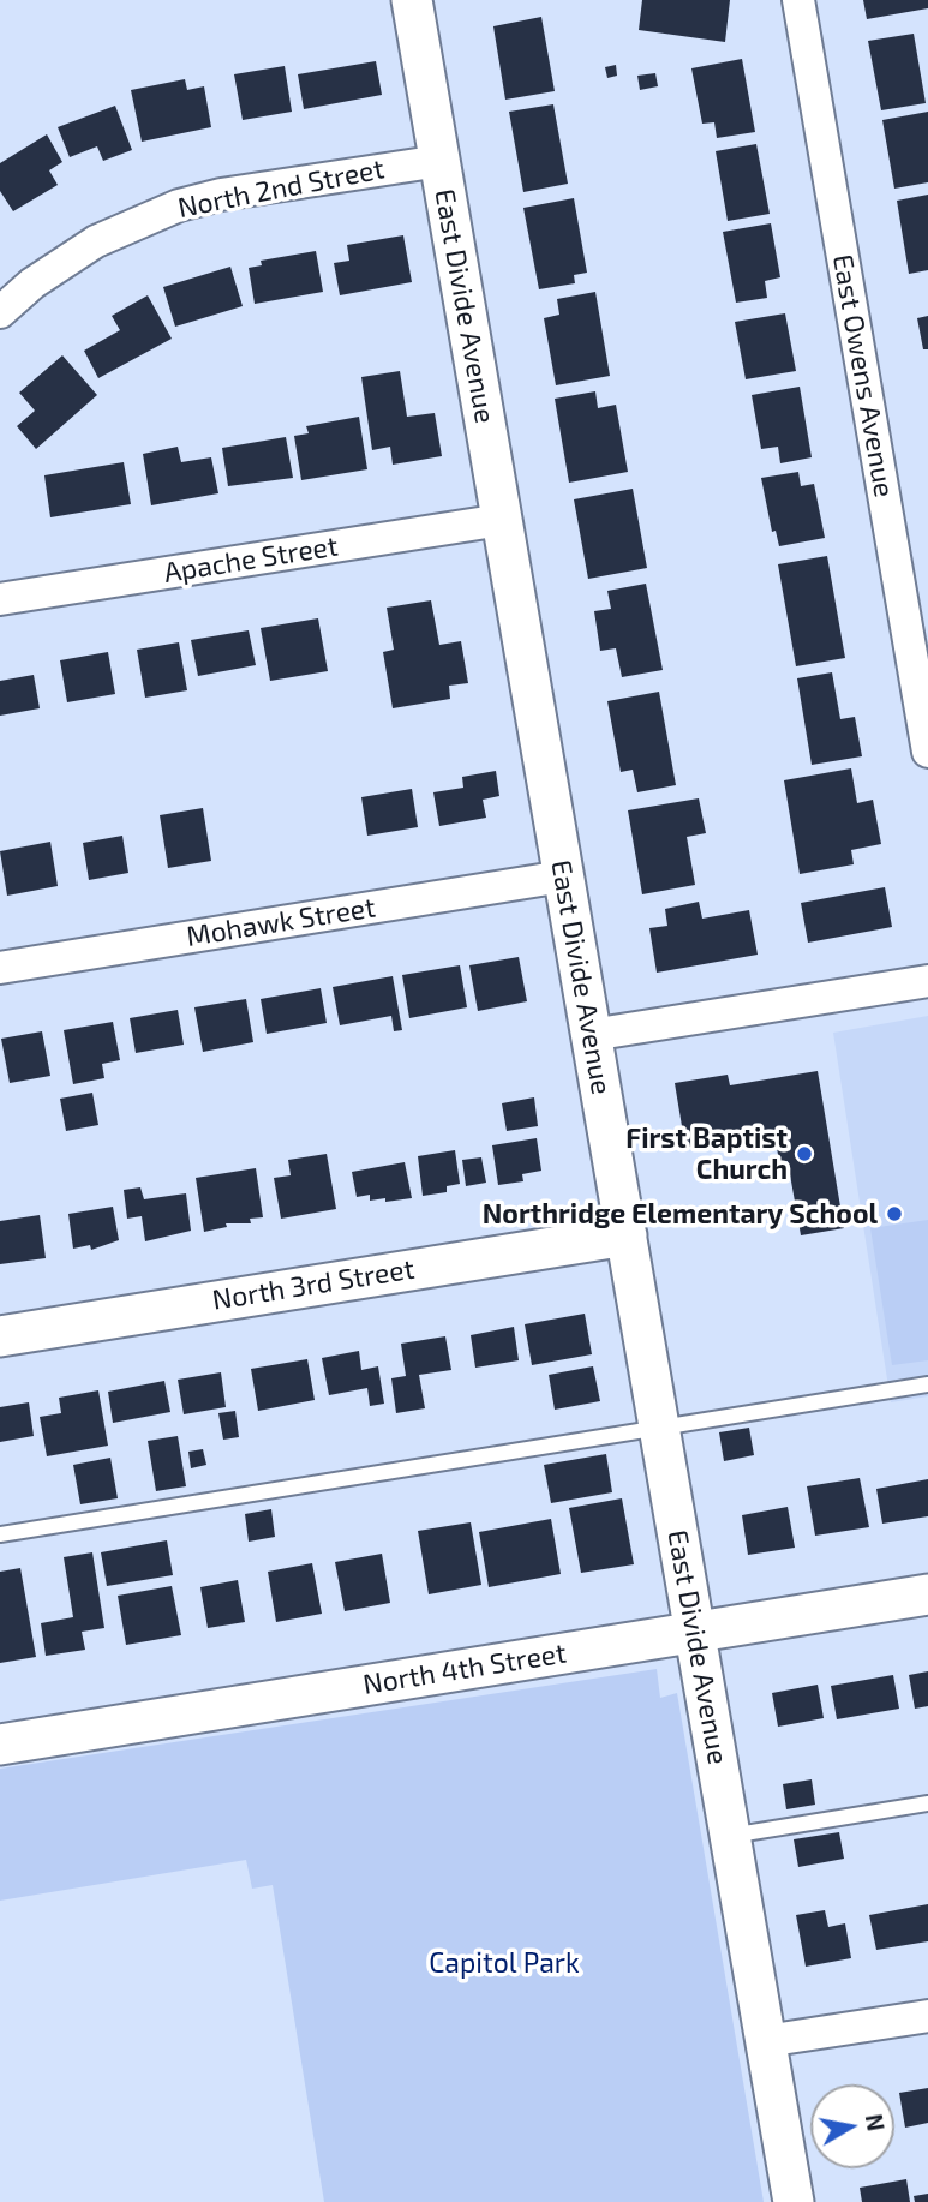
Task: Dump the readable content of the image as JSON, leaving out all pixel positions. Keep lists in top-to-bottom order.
{
  "streets": {
    "street": [
      "North 2nd Street",
      "East Divide Avenue",
      "East Owens Avenue",
      "Apache Street",
      "Mohawk Street",
      "North 3rd Street",
      "North 4th Street"
    ]
  },
  "crossings": [
    ["North 2nd Street", "East Divide Avenue"],
    ["East Divide Avenue", "Apache Street"],
    ["East Divide Avenue", "Mohawk Street"],
    ["East Divide Avenue", "North 3rd Street"],
    ["East Divide Avenue", "North 4th Street"]
  ],
  "parks": ["Capitol Park"],
  "places": ["First Baptist Church", "Northridge Elementary School"],
  "north": "right"
}
